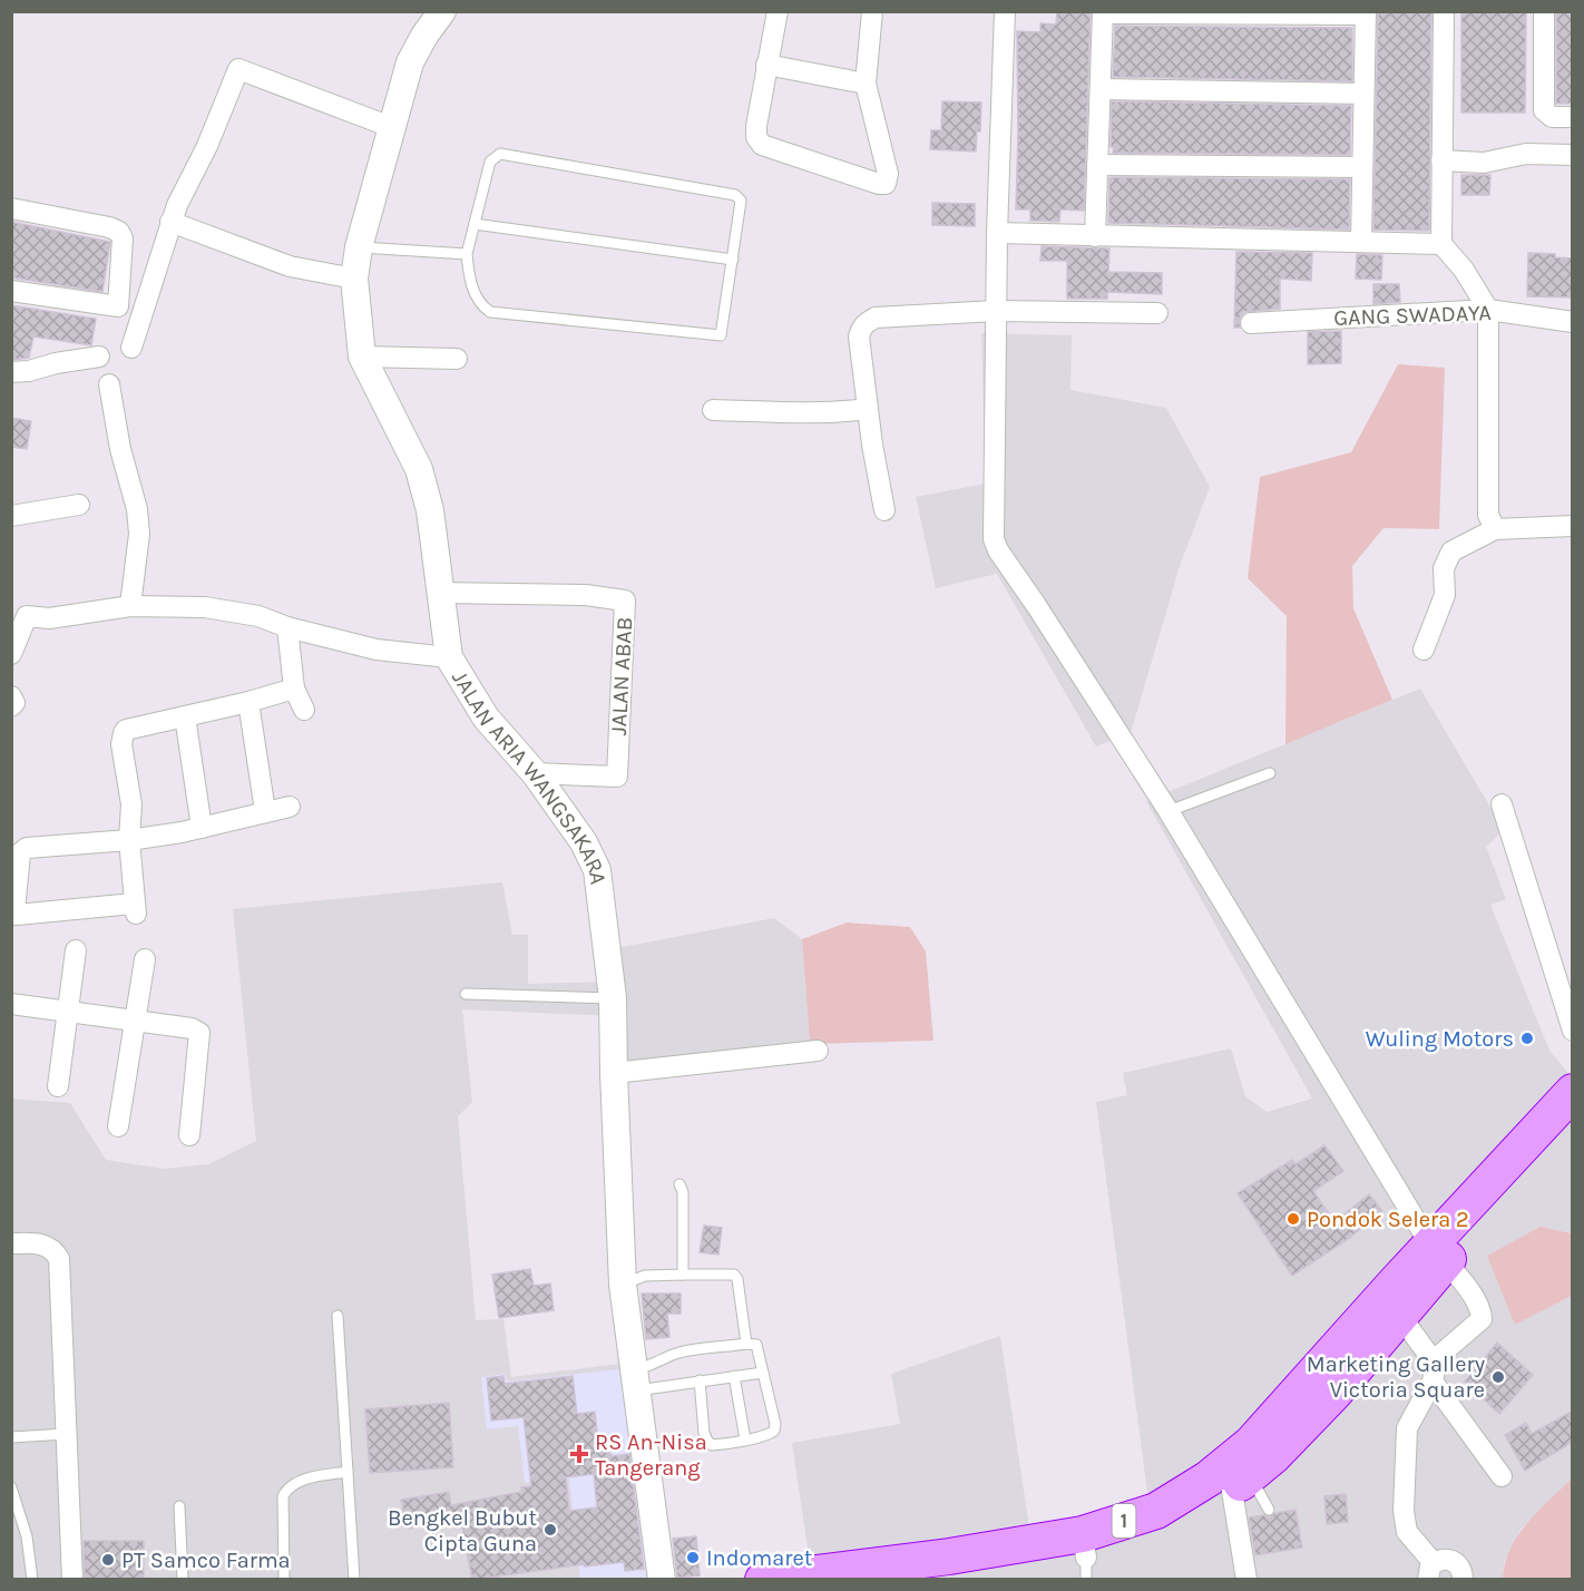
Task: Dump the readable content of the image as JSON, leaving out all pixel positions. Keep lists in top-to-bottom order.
{
  "streets": {
    "highway": ["1"],
    "street": ["GANG SWADAYA", "JALAN ABAB", "JALAN ARIA WANGSAKARA"]
  },
  "crossings": [
    ["JALAN ABAB", "JALAN ARIA WANGSAKARA"]
  ],
  "places": {
    "other": [
      "Wuling Motors",
      "Pondok Selera 2",
      "Marketing Gallery Victoria Square",
      "Bengkel Bubut Cipta Guna",
      "Indomaret",
      "PT Samco Farma"
    ],
    "health": ["RS An-Nisa Tangerang"]
  }
}
